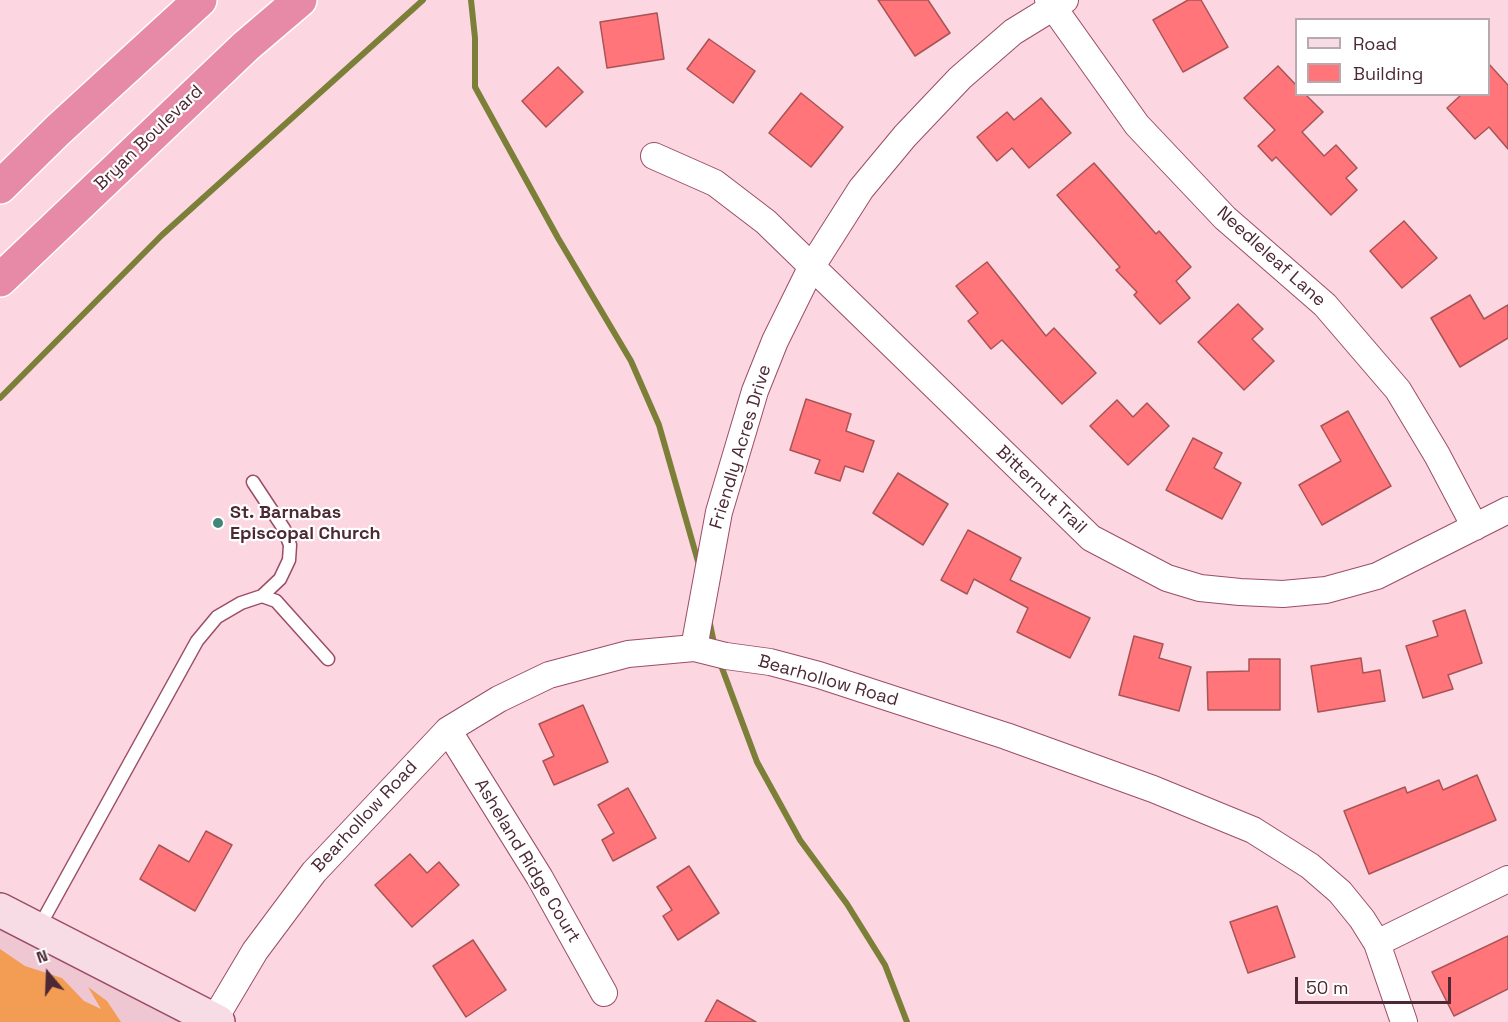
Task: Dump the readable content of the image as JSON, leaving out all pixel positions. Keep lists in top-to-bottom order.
{
  "streets": {
    "highway": ["Bryan Boulevard"],
    "street": [
      "Needleleaf Lane",
      "Friendly Acres Drive",
      "Bitternut Trail",
      "Bearhollow Road",
      "Asheland Ridge Court"
    ]
  },
  "crossings": [
    ["Needleleaf Lane", "Friendly Acres Drive"],
    ["Needleleaf Lane", "Bitternut Trail"],
    ["Friendly Acres Drive", "Bitternut Trail"],
    ["Friendly Acres Drive", "Bearhollow Road"],
    ["Bearhollow Road", "Asheland Ridge Court"]
  ],
  "places": ["St. Barnabas Episcopal Church"],
  "legend": ["Road", "Building"],
  "scale_bar": "50 m",
  "north": "top"
}
